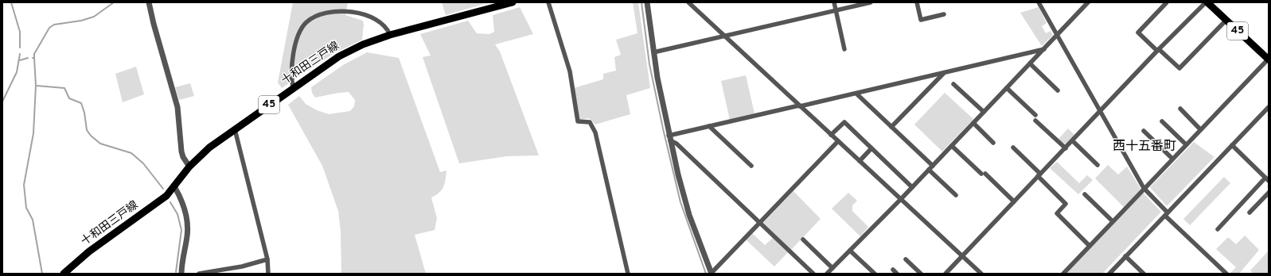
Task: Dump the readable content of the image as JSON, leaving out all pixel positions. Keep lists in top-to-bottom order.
{
  "streets": {
    "main road": ["45", "十和田三戸線"]
  },
  "districts": ["西十五番町"]
}
